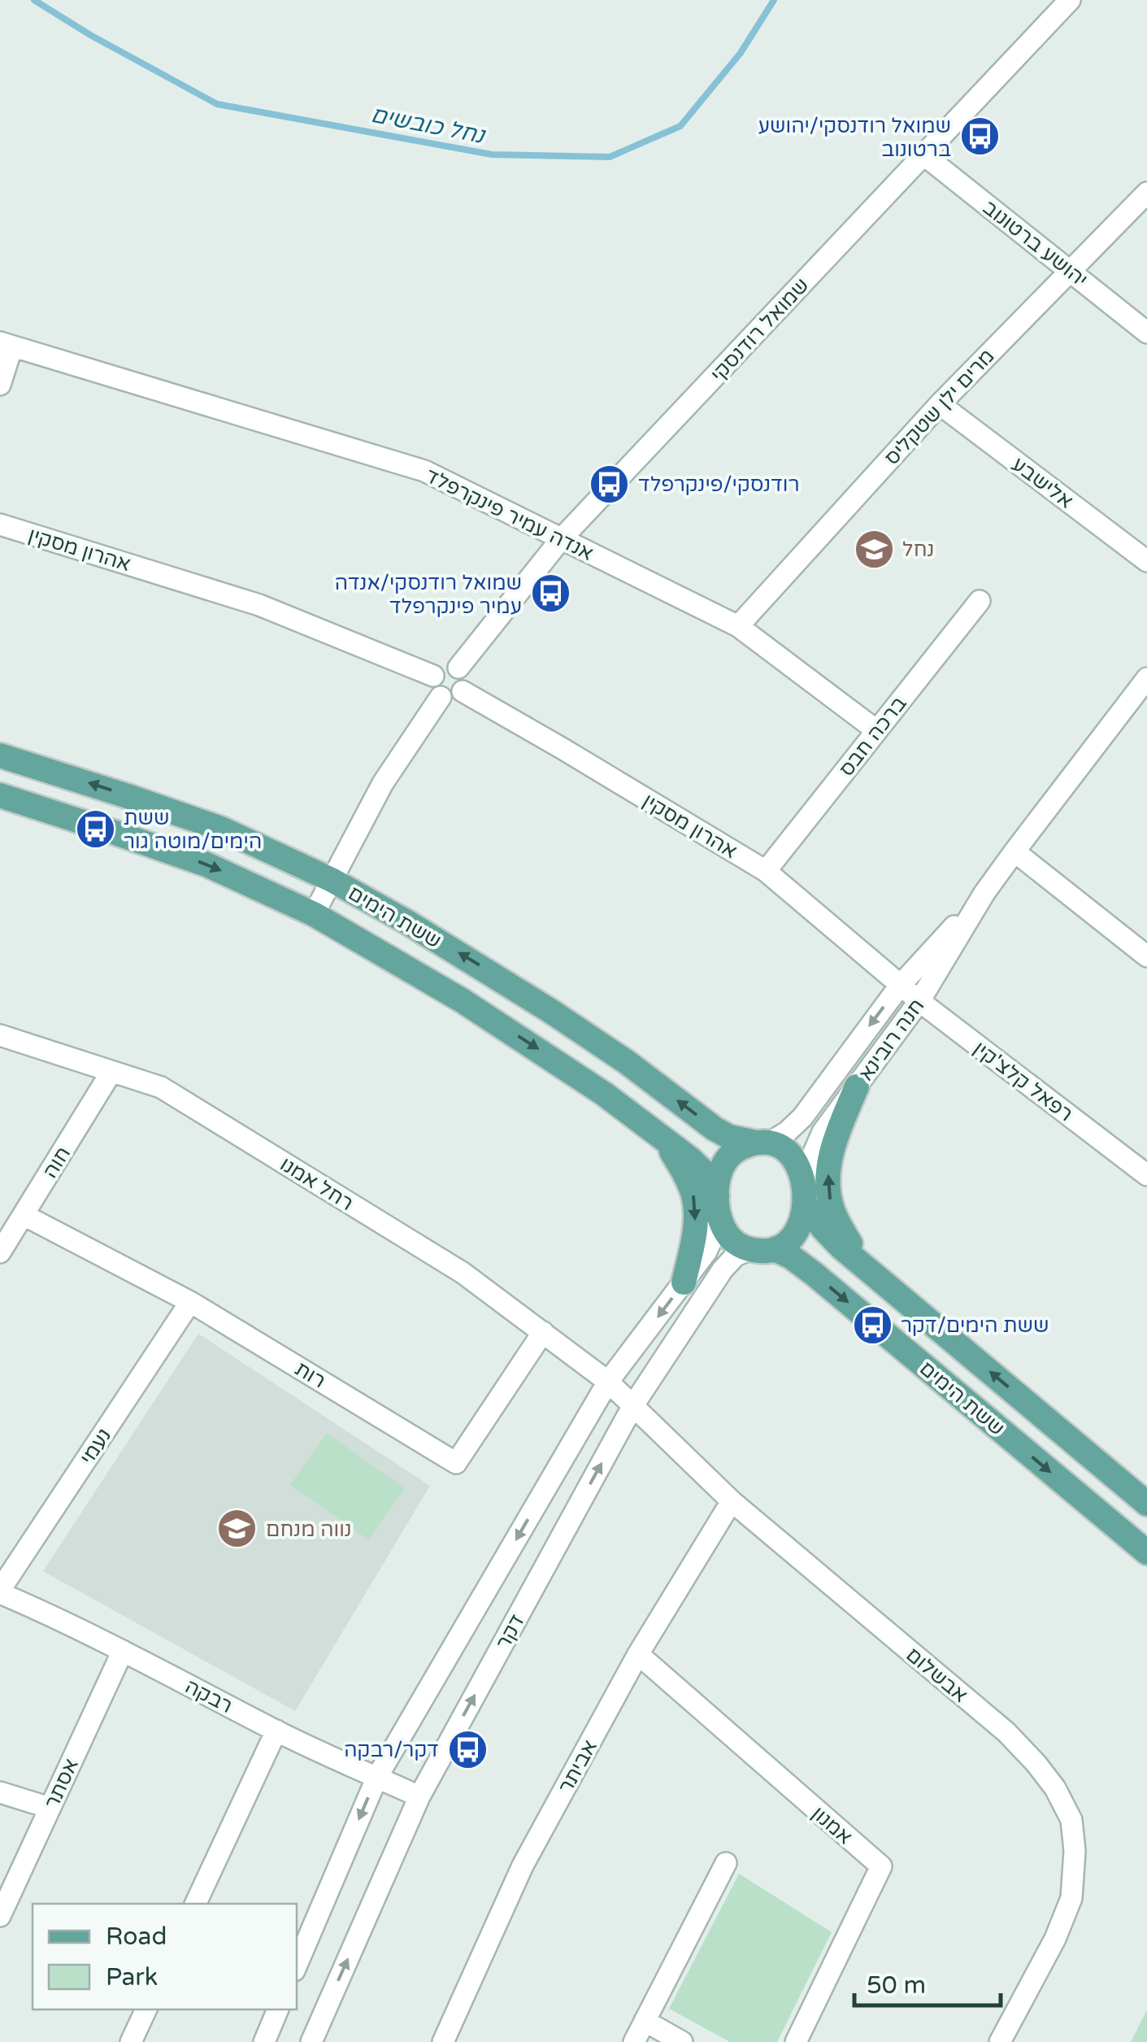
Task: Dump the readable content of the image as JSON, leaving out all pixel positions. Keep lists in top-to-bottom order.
{
  "streets": {
    "main road": ["ששת הימים"],
    "street": [
      "יהושע ברטונוב",
      "שמואל רודנסקי",
      "מרים ילן שטקליס",
      "אלישבע",
      "אנדה עמיר פינקרפלד",
      "אהרון מסקין",
      "ברכה חבס",
      "חנה רובינא",
      "רפאל קלצ'קין",
      "חוה",
      "רחל אמנו",
      "רות",
      "נעמי",
      "דקר",
      "אבשלום",
      "רבקה",
      "אביתר",
      "אסתר",
      "אמנון"
    ]
  },
  "crossings": [
    ["יהושע ברטונוב", "שמואל רודנסקי"],
    ["יהושע ברטונוב", "מרים ילן שטקליס"],
    ["שמואל רודנסקי", "אנדה עמיר פינקרפלד"],
    ["שמואל רודנסקי", "אהרון מסקין"],
    ["מרים ילן שטקליס", "אלישבע"],
    ["מרים ילן שטקליס", "אנדה עמיר פינקרפלד"],
    ["אנדה עמיר פינקרפלד", "ברכה חבס"],
    ["אהרון מסקין", "ברכה חבס"],
    ["אהרון מסקין", "חנה רובינא"],
    ["אהרון מסקין", "רפאל קלצ'קין"],
    ["ששת הימים", "חנה רובינא"],
    ["ששת הימים", "דקר"],
    ["חנה רובינא", "רפאל קלצ'קין"],
    ["חנה רובינא", "דקר"],
    ["חוה", "רחל אמנו"],
    ["חוה", "רות"],
    ["רחל אמנו", "רות"],
    ["רחל אמנו", "דקר"],
    ["רחל אמנו", "אבשלום"],
    ["רות", "נעמי"],
    ["נעמי", "רבקה"],
    ["דקר", "אבשלום"],
    ["דקר", "רבקה"],
    ["אבשלום", "אביתר"],
    ["רבקה", "אסתר"],
    ["אביתר", "אמנון"]
  ],
  "water": ["נחל כובשים"],
  "places": {
    "bus stop": [
      "שמואל רודנסקי/יהושע ברטונוב",
      "רודנסקי/פינקרפלד",
      "שמואל רודנסקי/אנדה עמיר פינקרפלד",
      "ששת הימים/מוטה גור",
      "ששת הימים/דקר",
      "דקר/רבקה"
    ],
    "school or university": ["נחל", "נווה מנחם"]
  },
  "legend": ["Road", "Park"],
  "scale_bar": "50 m"
}
